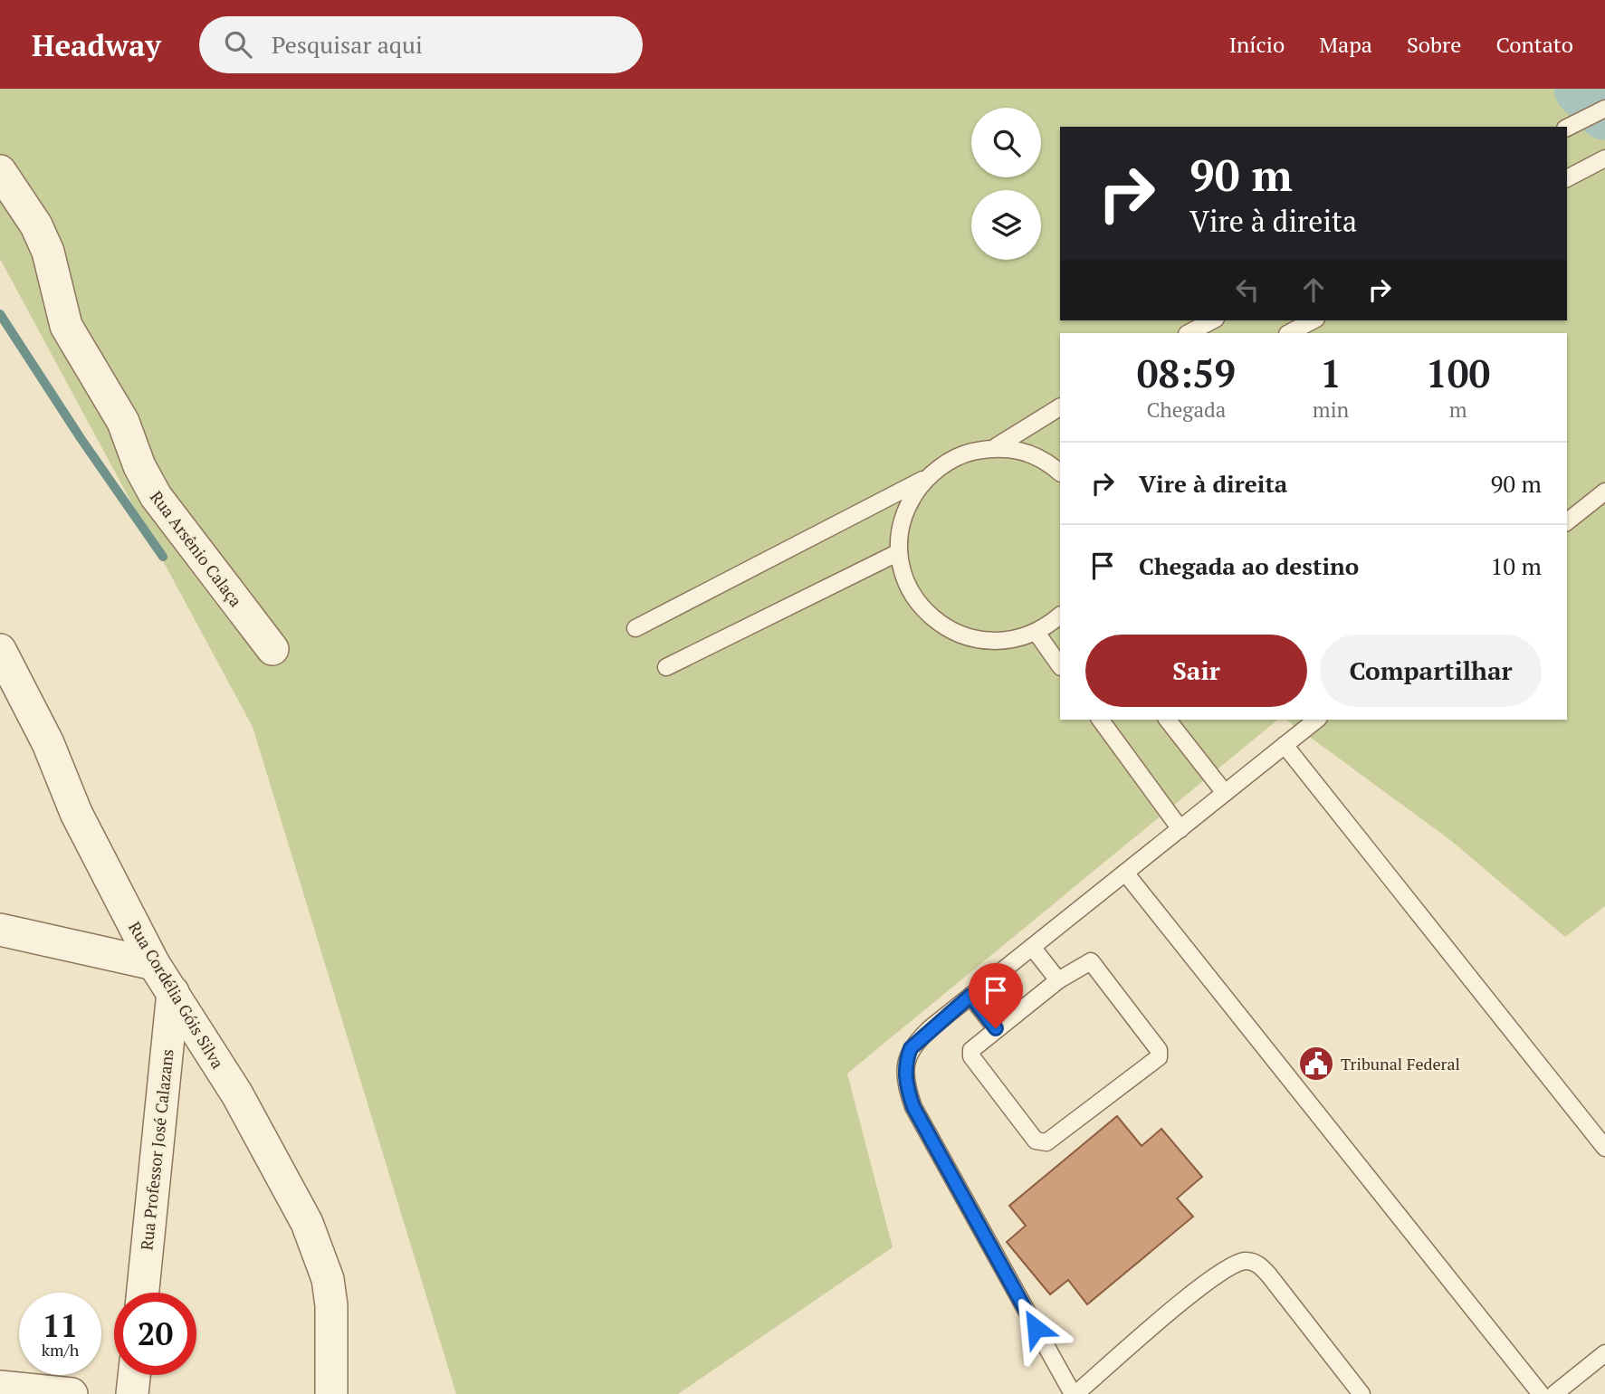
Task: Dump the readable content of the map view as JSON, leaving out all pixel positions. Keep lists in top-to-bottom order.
{
  "streets": {
    "street": ["Rua Arsênio Calaça", "Rua Cordélia Góis Silva", "Rua Professor José Calazans"]
  },
  "crossings": [
    ["Rua Cordélia Góis Silva", "Rua Professor José Calazans"]
  ],
  "places": {
    "public building": ["Tribunal Federal"]
  },
  "page": {
    "header": "Headway",
    "search": "Pesquisar aqui",
    "nav": [
      "Início",
      "Mapa",
      "Sobre",
      "Contato"
    ],
    "turn": ["90 m", "Vire à direita"],
    "eta": [
      "08:59",
      "Chegada",
      "1",
      "min",
      "100",
      "m"
    ],
    "list": [
      {
        "name": "Vire à direita",
        "value": "90 m"
      },
      {
        "name": "Chegada ao destino",
        "value": "10 m"
      }
    ],
    "buttons": ["Sair", "Compartilhar"],
    "speed": "11 km/h",
    "limit": "20"
  }
}
